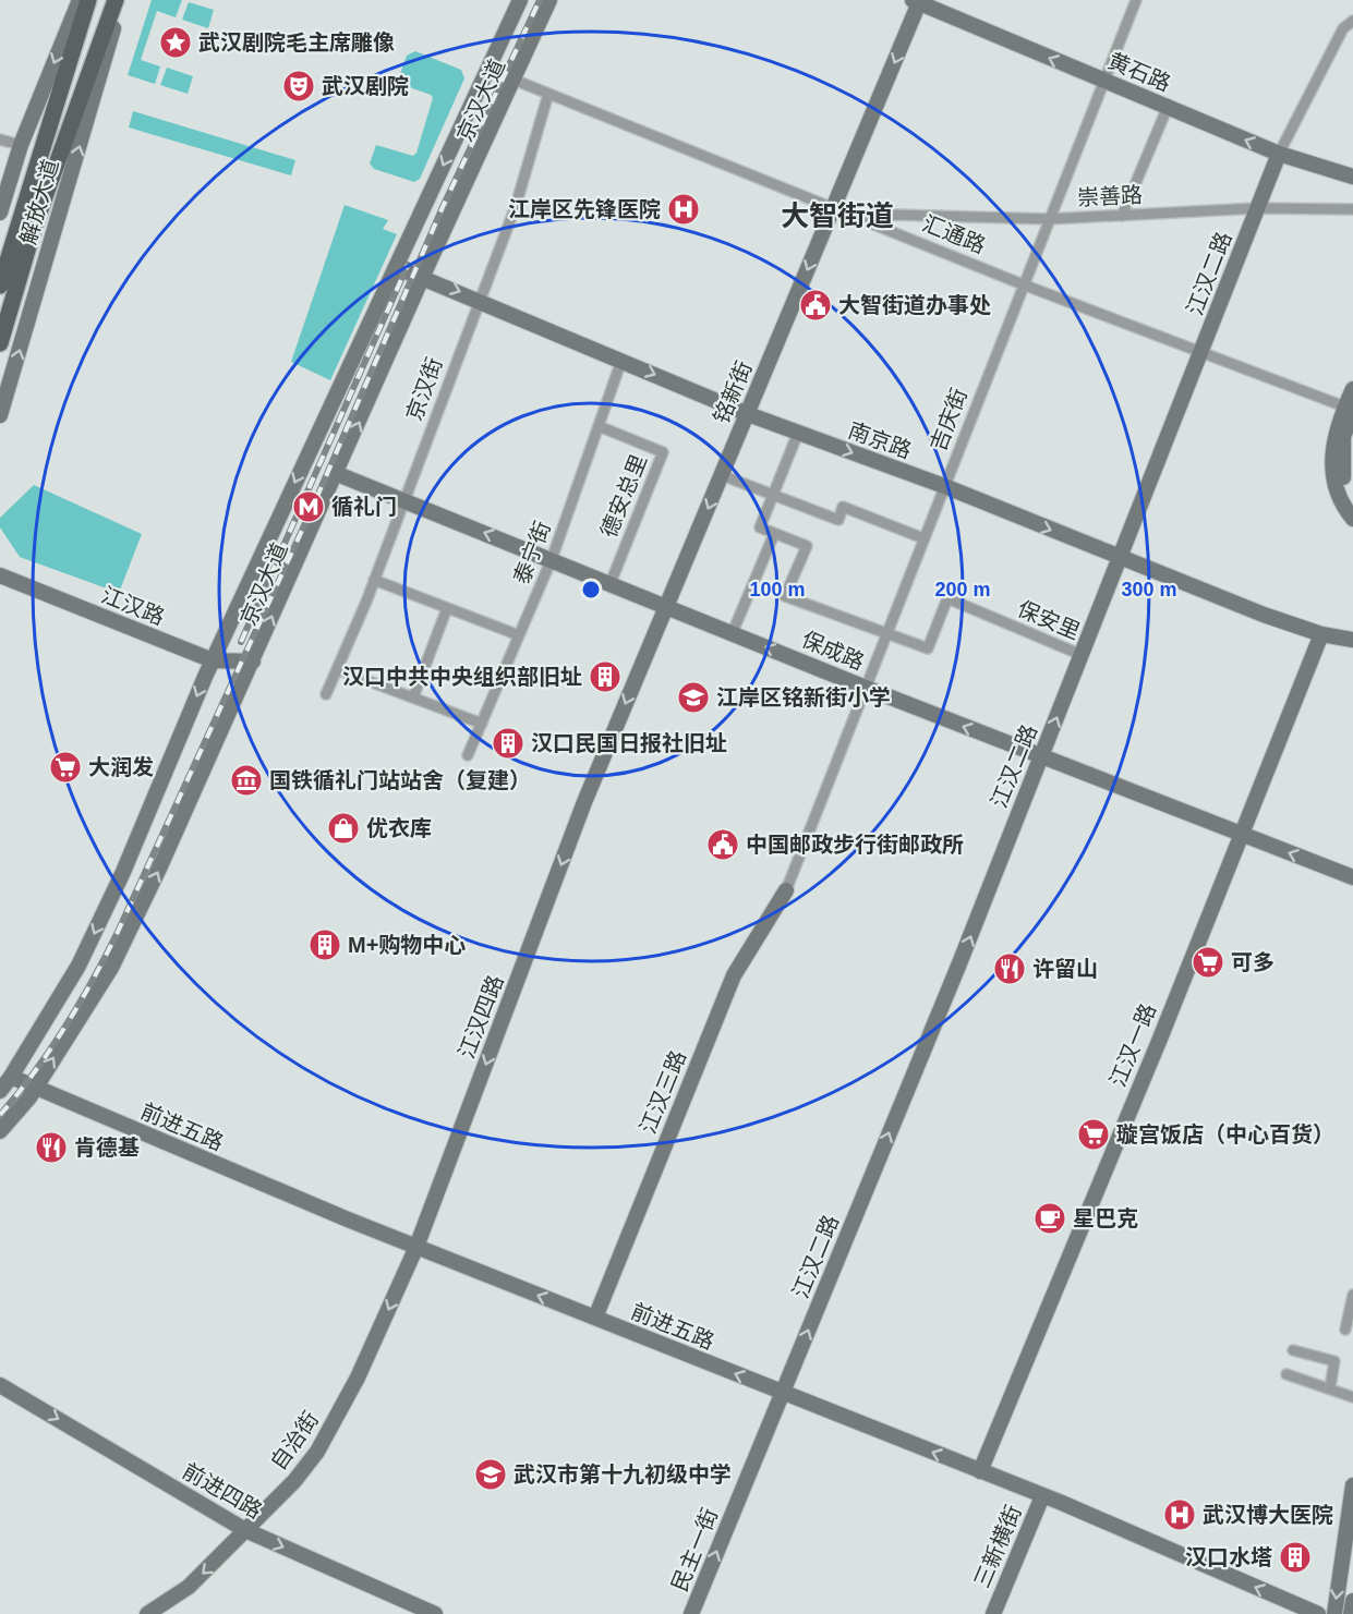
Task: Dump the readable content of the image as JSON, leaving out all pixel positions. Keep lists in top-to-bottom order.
{
  "streets": {
    "main road": ["解放大道"],
    "street": [
      "黄石路",
      "京汉大道",
      "崇善路",
      "汇通路",
      "江汉二路",
      "京汉街",
      "铭新街",
      "吉庆街",
      "南京路",
      "德安总里",
      "泰宁街",
      "江汉路",
      "保安里",
      "保成路",
      "江汉四路",
      "江汉一路",
      "江汉三路",
      "前进五路",
      "自治街",
      "前进四路",
      "三新横街",
      "民主一街"
    ]
  },
  "crossings": [
    ["黄石路", "江汉二路"],
    ["黄石路", "铭新街"],
    ["黄石路", "吉庆街"],
    ["京汉大道", "汇通路"],
    ["京汉大道", "南京路"],
    ["京汉大道", "江汉路"],
    ["京汉大道", "保成路"],
    ["京汉大道", "前进五路"],
    ["崇善路", "汇通路"],
    ["崇善路", "江汉二路"],
    ["崇善路", "吉庆街"],
    ["汇通路", "江汉二路"],
    ["汇通路", "京汉街"],
    ["汇通路", "铭新街"],
    ["汇通路", "吉庆街"],
    ["江汉二路", "南京路"],
    ["江汉二路", "保安里"],
    ["江汉二路", "保成路"],
    ["江汉二路", "前进五路"],
    ["江汉二路", "民主一街"],
    ["京汉街", "南京路"],
    ["京汉街", "保成路"],
    ["铭新街", "南京路"],
    ["铭新街", "保成路"],
    ["铭新街", "江汉四路"],
    ["吉庆街", "南京路"],
    ["吉庆街", "保安里"],
    ["吉庆街", "保成路"],
    ["吉庆街", "江汉三路"],
    ["南京路", "泰宁街"],
    ["南京路", "江汉一路"],
    ["德安总里", "泰宁街"],
    ["德安总里", "保成路"],
    ["泰宁街", "保成路"],
    ["保成路", "江汉一路"],
    ["江汉四路", "前进五路"],
    ["江汉四路", "自治街"],
    ["江汉一路", "前进五路"],
    ["江汉三路", "前进五路"],
    ["前进五路", "自治街"],
    ["前进五路", "三新横街"],
    ["前进五路", "民主一街"],
    ["自治街", "前进四路"]
  ],
  "one_way": [
    "黄石路",
    "江汉二路",
    "铭新街",
    "保成路",
    "江汉四路",
    "前进五路",
    "自治街",
    "前进四路",
    "民主一街"
  ],
  "districts": ["大智街道"],
  "places": {
    "place": ["武汉剧院毛主席雕像"],
    "theatre": ["武汉剧院"],
    "hospital": ["江岸区先锋医院", "武汉博大医院"],
    "public building": ["大智街道办事处", "中国邮政步行街邮政所"],
    "metro station": ["循礼门"],
    "building": [
      "汉口中共中央组织部旧址",
      "汉口民国日报社旧址",
      "M+购物中心",
      "汉口水塔"
    ],
    "school or university": ["江岸区铭新街小学", "武汉市第十九初级中学"],
    "supermarket": ["大润发", "可多", "璇宫饭店（中心百货）"],
    "museum": ["国铁循礼门站站舍（复建）"],
    "shop": ["优衣库"],
    "restaurant": ["许留山", "肯德基"],
    "cafe": ["星巴克"]
  },
  "rings": ["100 m", "200 m", "300 m"]
}
